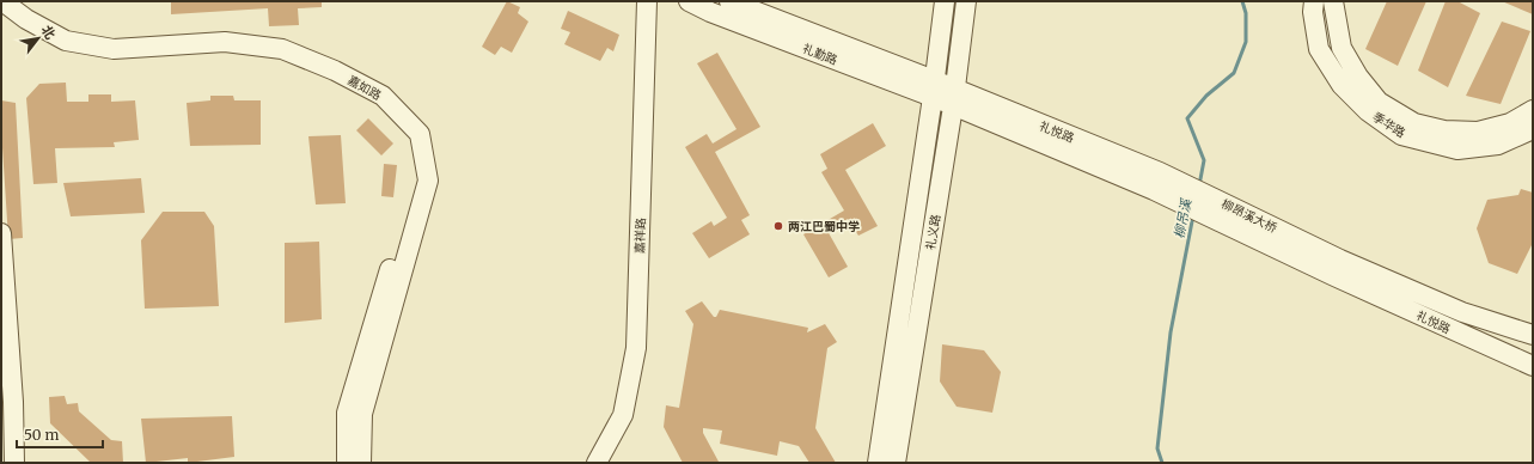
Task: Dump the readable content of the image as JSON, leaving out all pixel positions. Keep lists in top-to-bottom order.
{
  "streets": {
    "main road": [
      "礼勤路",
      "嘉如路",
      "季华路",
      "礼悦路",
      "柳昂溪大桥",
      "礼义路",
      "嘉祥路"
    ]
  },
  "crossings": [
    ["礼勤路", "礼悦路"],
    ["礼勤路", "礼义路"],
    ["礼悦路", "柳昂溪大桥"],
    ["礼悦路", "礼义路"]
  ],
  "water": ["柳吊溪"],
  "places": ["两江巴蜀中学"],
  "scale_bar": "50 m",
  "north": "top right"
}
